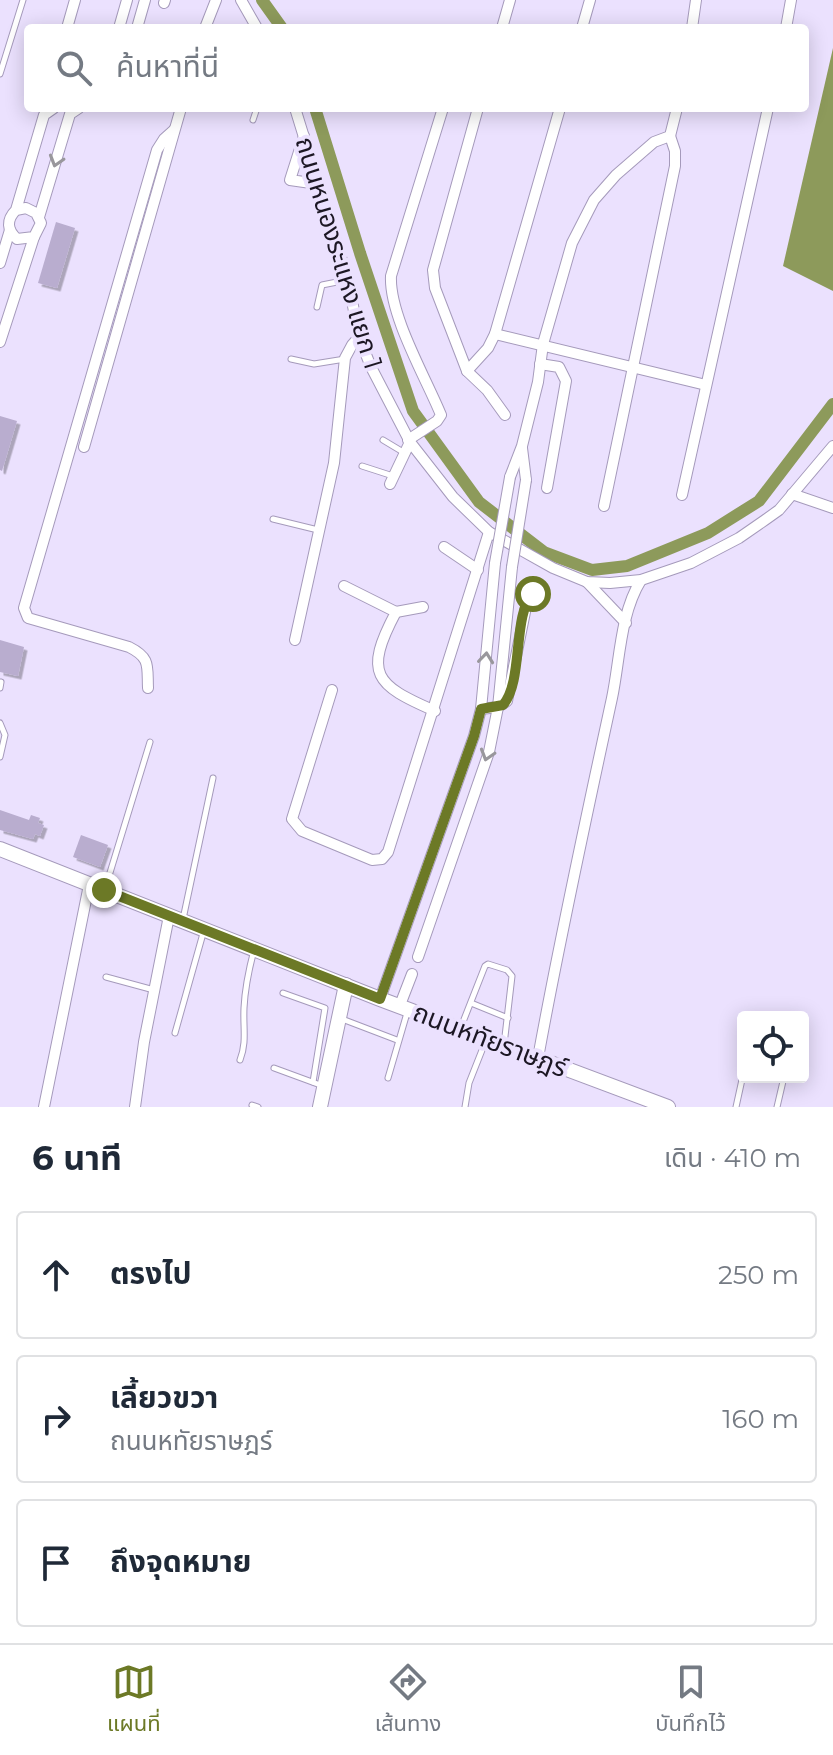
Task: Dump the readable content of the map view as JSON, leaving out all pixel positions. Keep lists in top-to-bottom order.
{
  "streets": {
    "main road": ["ถนนหทัยราษฎร์"],
    "street": ["ถนนหนองระแหง แยก 1"]
  },
  "page": {
    "search": "ค้นหาที่นี่",
    "heading": ["6 นาที", "เดิน · 410 m"],
    "list": [
      ["ตรงไป", "250 m"],
      ["เลี้ยวขวา", "ถนนหทัยราษฎร์", "160 m"],
      "ถึงจุดหมาย"
    ],
    "nav": ["แผนที่", "เส้นทาง", "บันทึกไว้"]
  }
}
